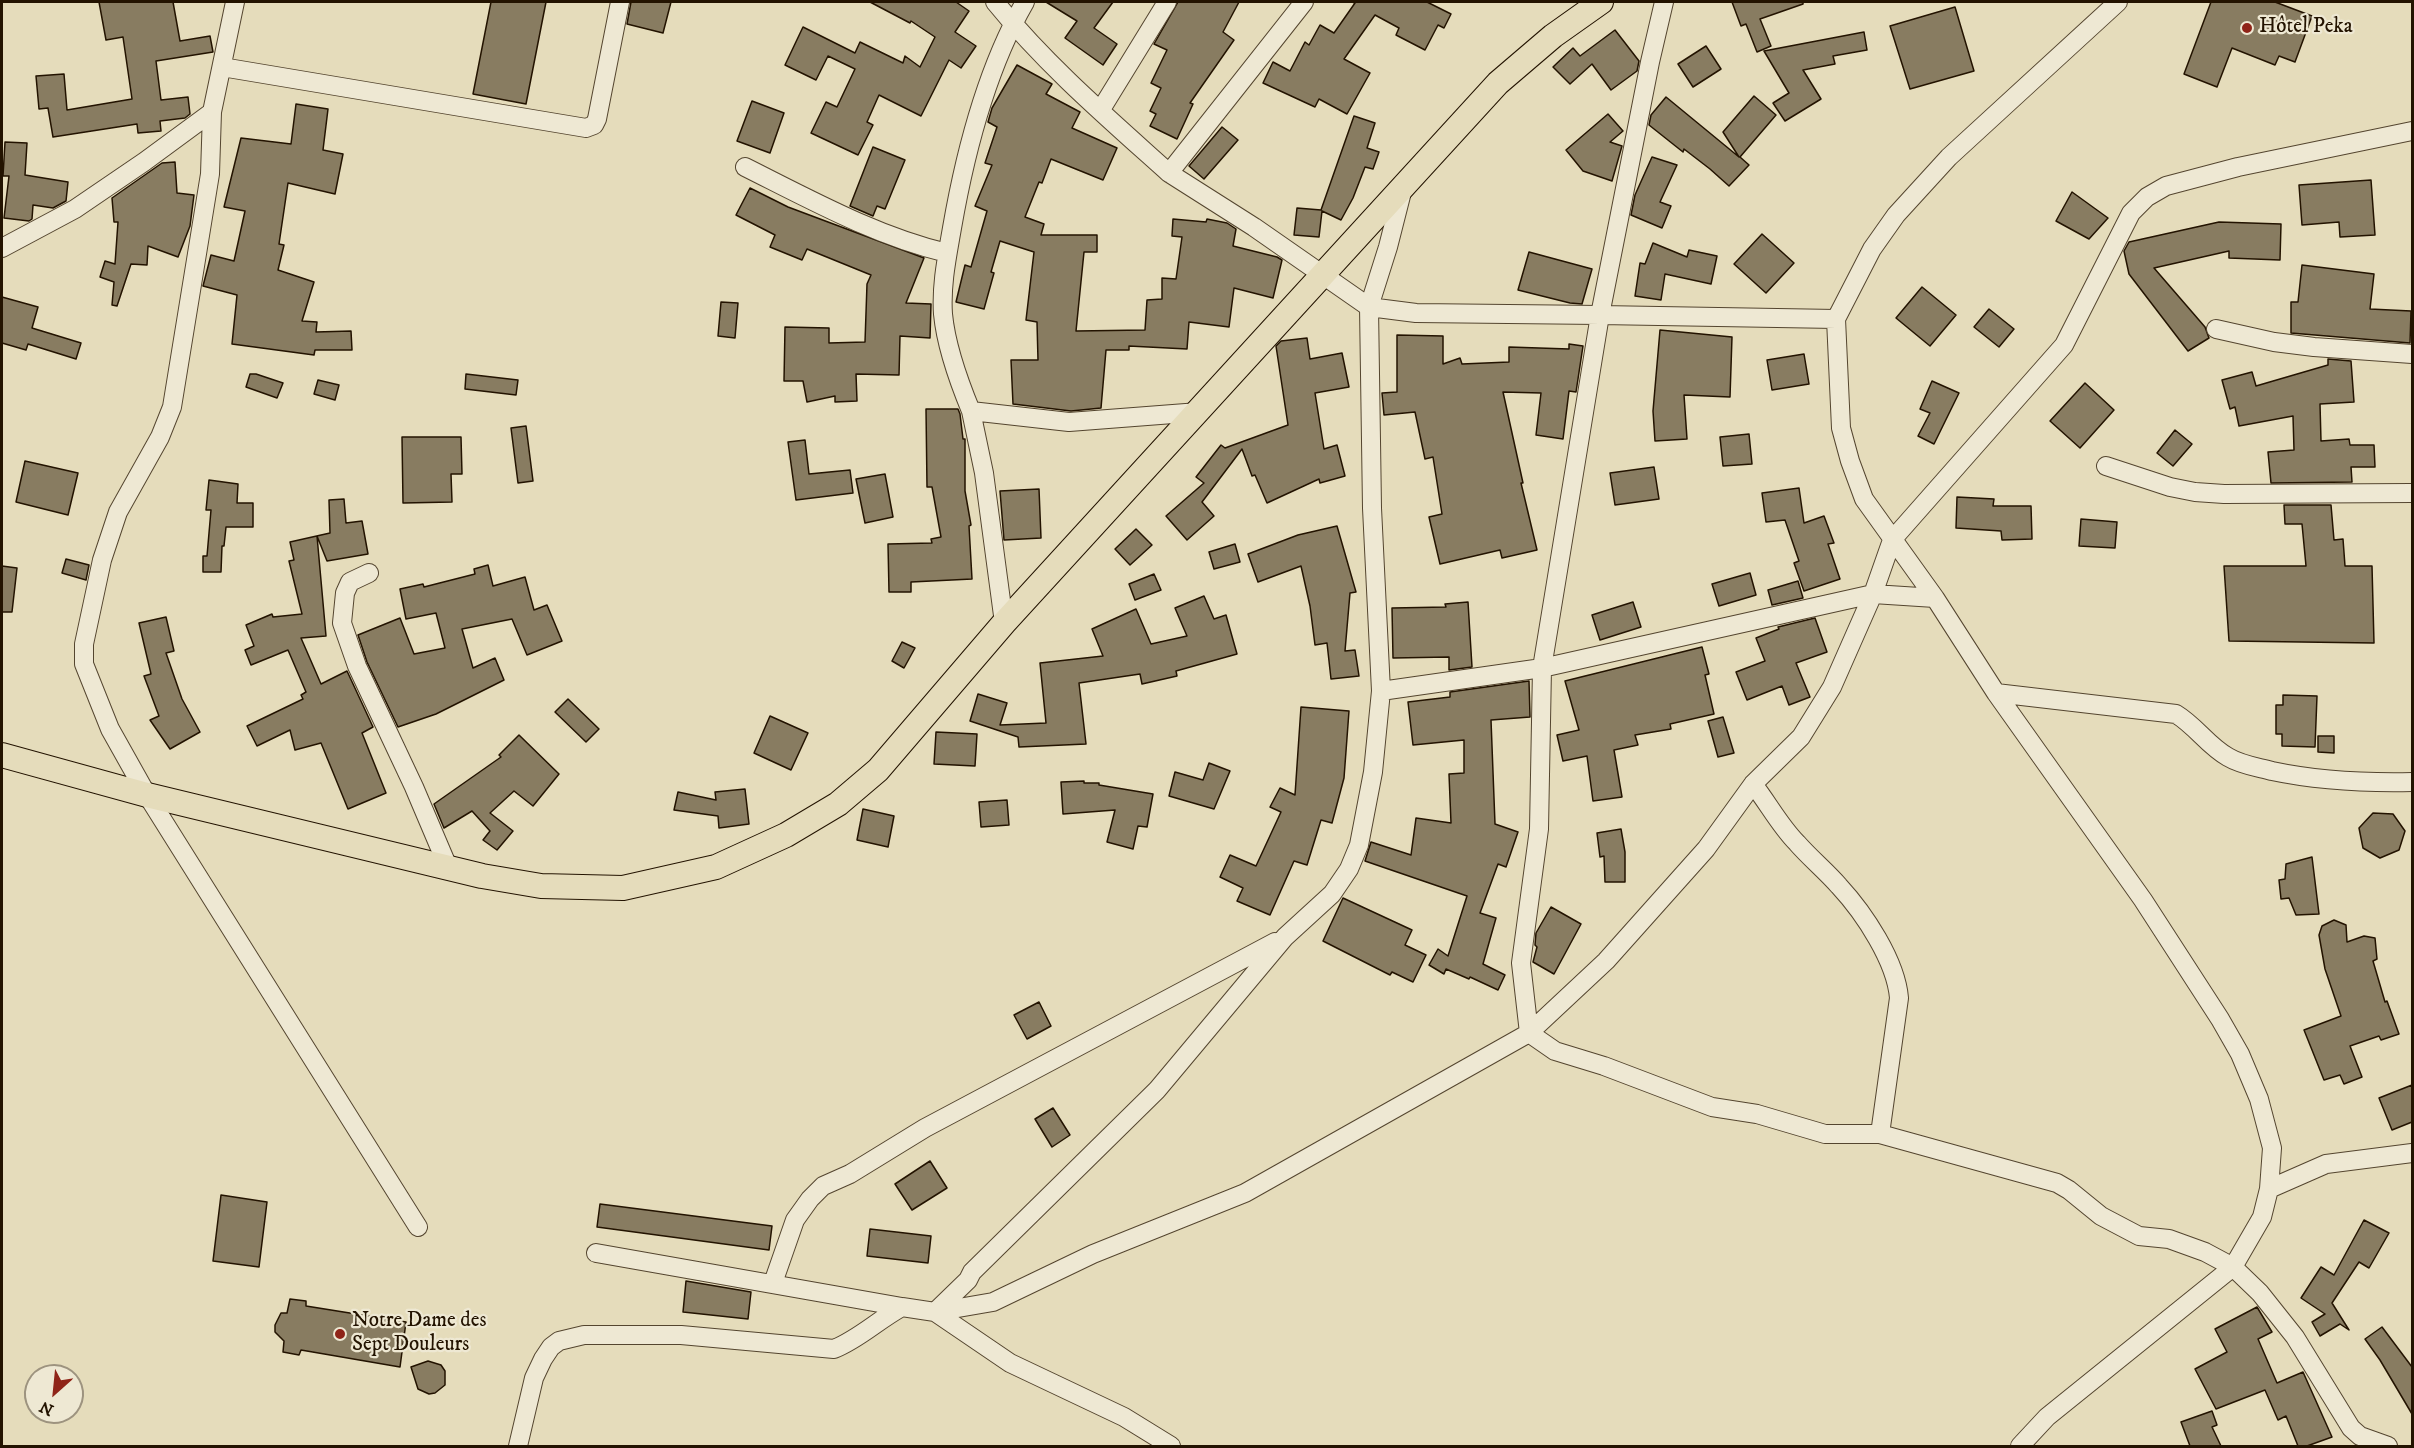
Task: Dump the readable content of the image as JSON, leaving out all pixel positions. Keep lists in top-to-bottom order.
{
  "places": ["Hôtel Peka", "Notre Dame des Sept Douleurs"],
  "north": "bottom left"
}
